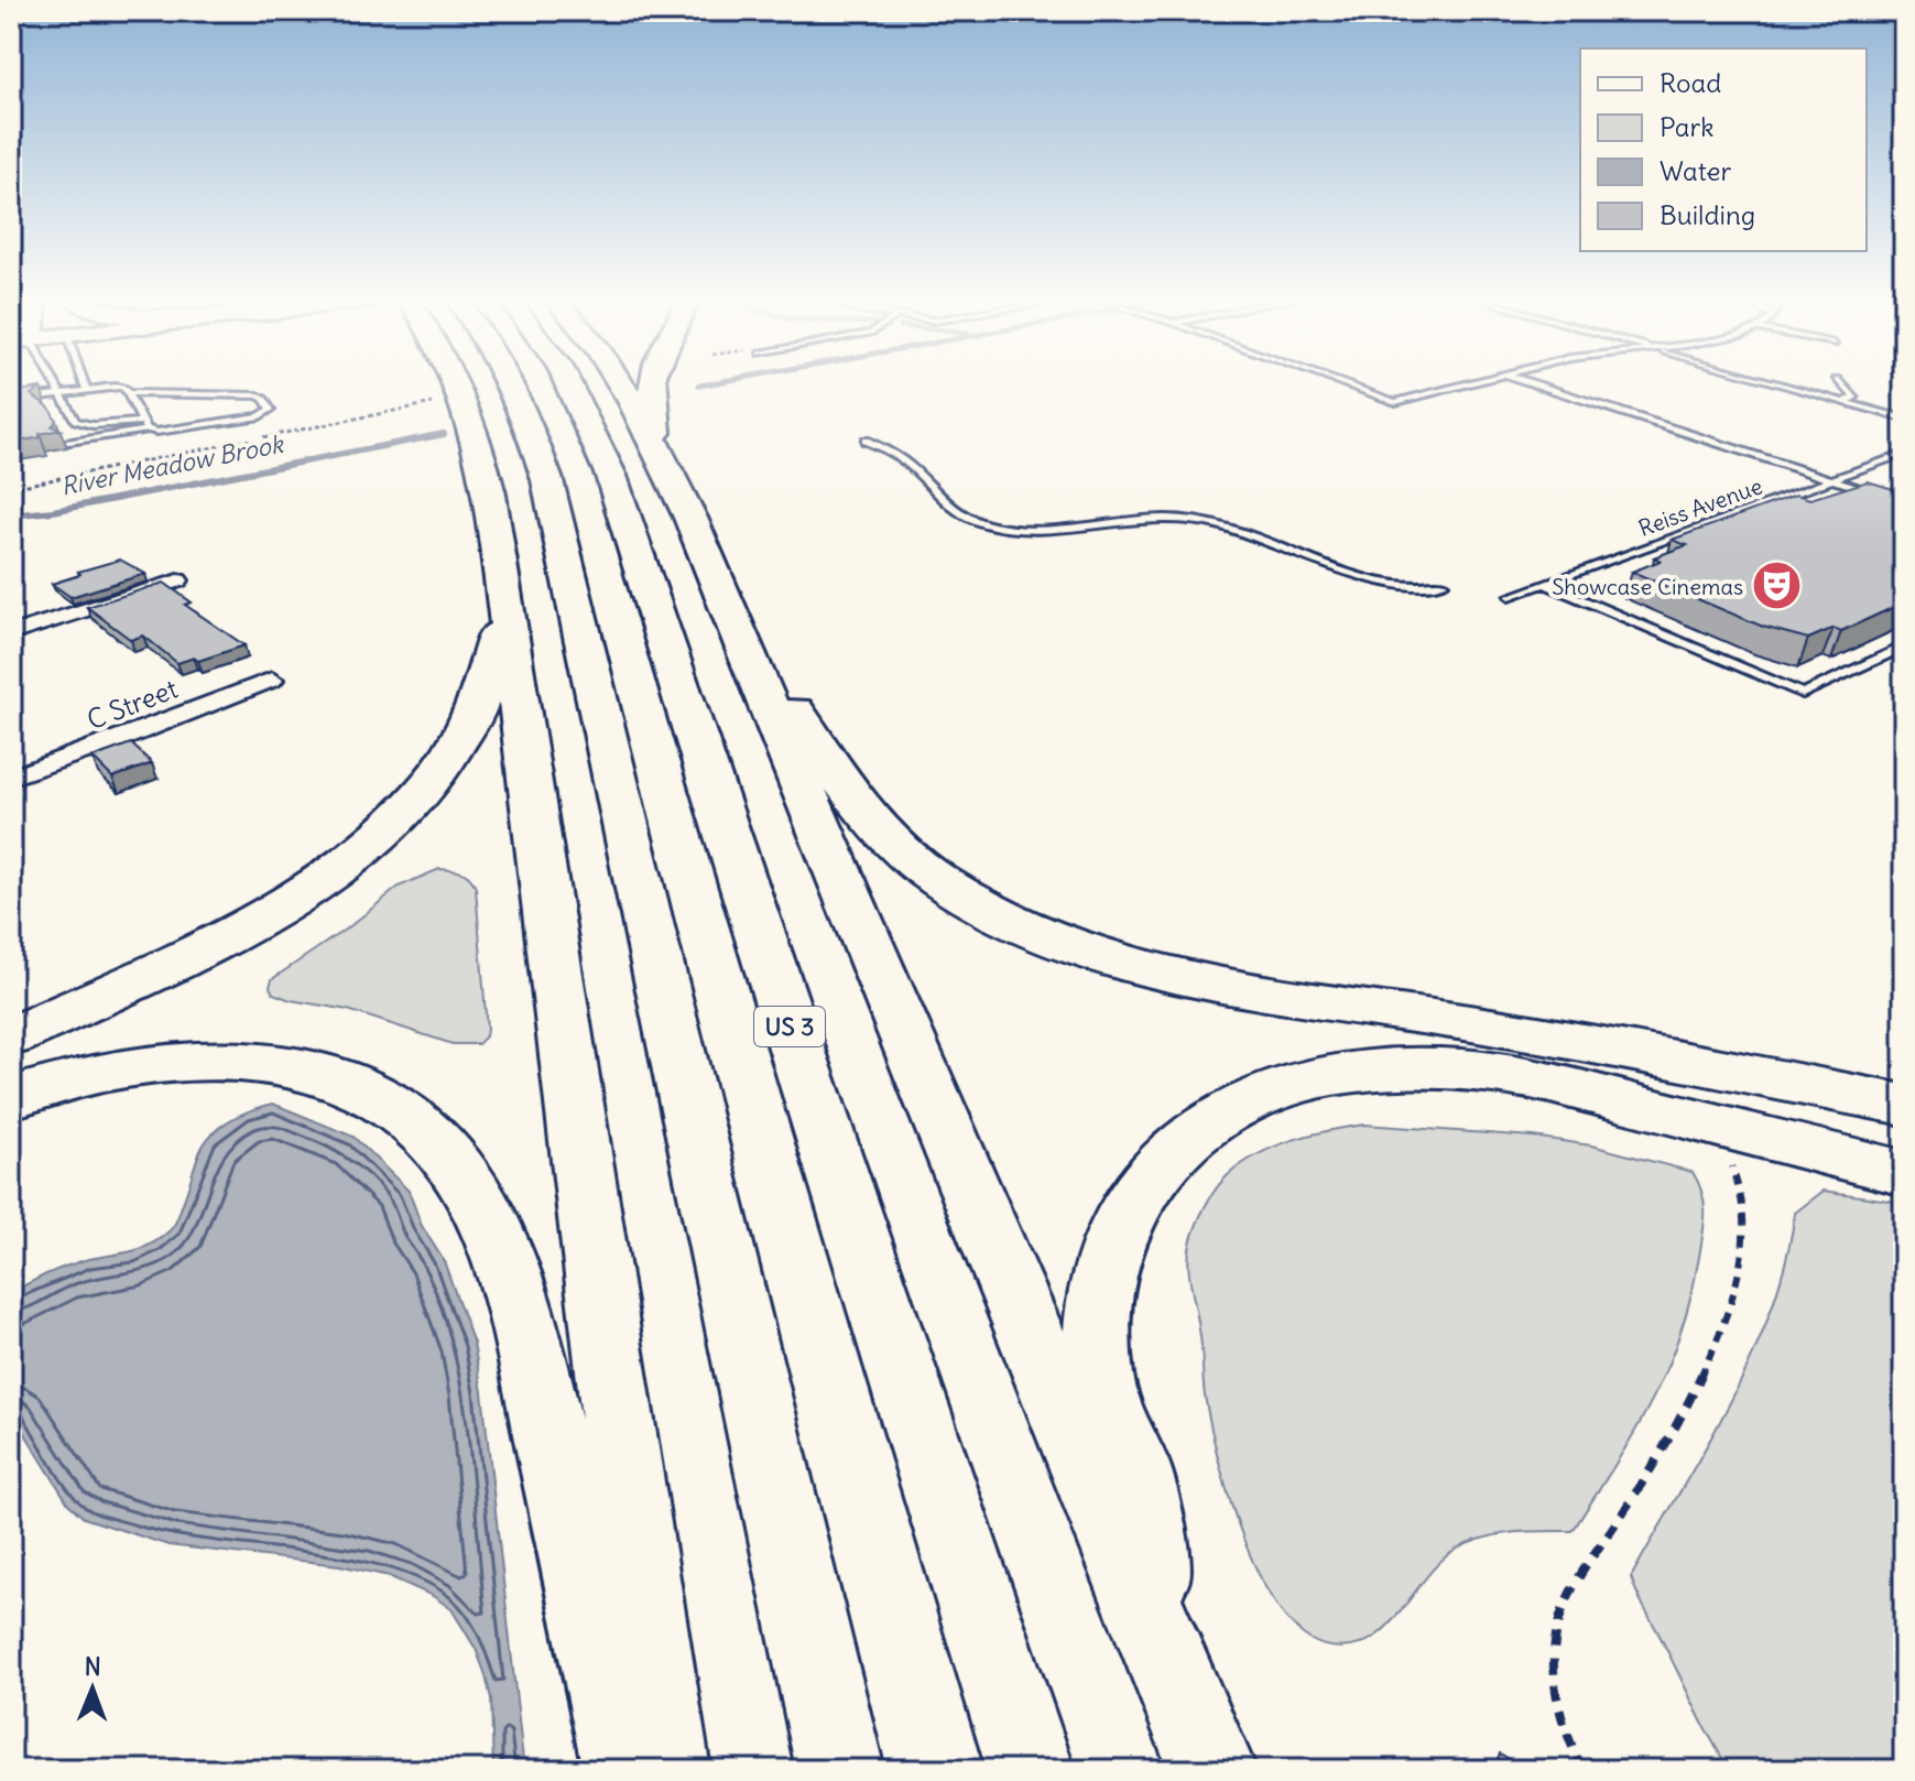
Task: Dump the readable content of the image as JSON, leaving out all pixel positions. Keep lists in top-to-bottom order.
{
  "streets": {
    "highway": ["US 3"],
    "street": ["C Street"],
    "lane": ["Reiss Avenue"]
  },
  "water": ["River Meadow Brook"],
  "places": {
    "theatre": ["Showcase Cinemas"]
  },
  "legend": [
    "Road",
    "Park",
    "Water",
    "Building"
  ],
  "north": "top"
}
